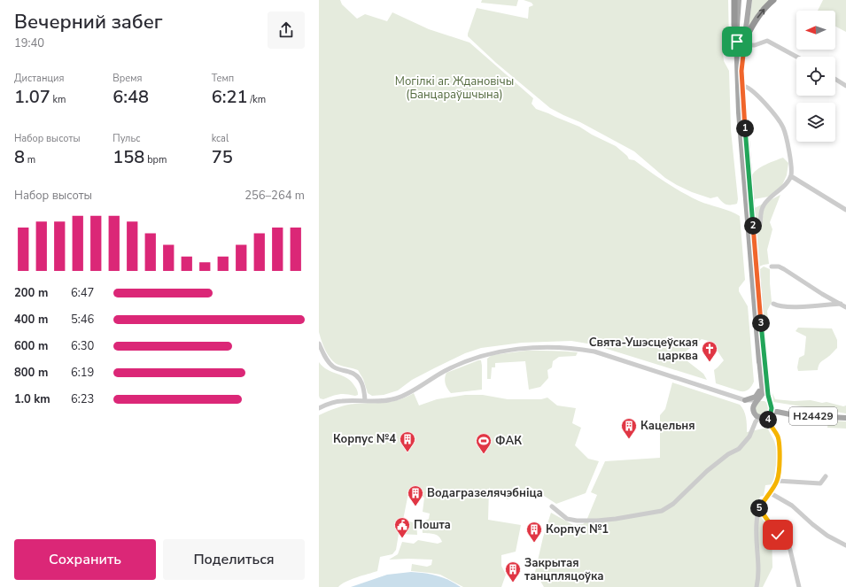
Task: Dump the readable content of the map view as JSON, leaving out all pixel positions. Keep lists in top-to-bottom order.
{
  "streets": {
    "main road": ["Н24429"]
  },
  "parks": ["Могілкі аг. Ждановічы (Банцараўшчына)"],
  "places": {
    "church": ["Свята-Ушэсцеўская царква"],
    "building": [
      "Кацельня",
      "Корпус №4",
      "Водагразелячэбніца",
      "Корпус №1",
      "Закрытая танцпляцоўка"
    ],
    "sports": ["ФАК"],
    "public building": ["Пошта"]
  },
  "north": "left",
  "page": {
    "heading": ["Вечерний забег", "19:40"],
    "stats": [
      ["Дистанция", "1.07 km"],
      ["Время", "6:48"],
      ["Темп", "6:21 /km"],
      ["Набор высоты", "8 m"],
      ["Пульс", "158 bpm"],
      ["kcal", "75"]
    ],
    "pins": [
      "1",
      "2",
      "3",
      "4",
      "5"
    ],
    "chart": ["Набор высоты", "256–264 m"],
    "list": [
      {
        "name": "200 m",
        "note": "6:47"
      },
      {
        "name": "400 m",
        "note": "5:46"
      },
      {
        "name": "600 m",
        "note": "6:30"
      },
      {
        "name": "800 m",
        "note": "6:19"
      },
      {
        "name": "1.0 km",
        "note": "6:23"
      }
    ],
    "buttons": ["Сохранить", "Поделиться"]
  }
}
